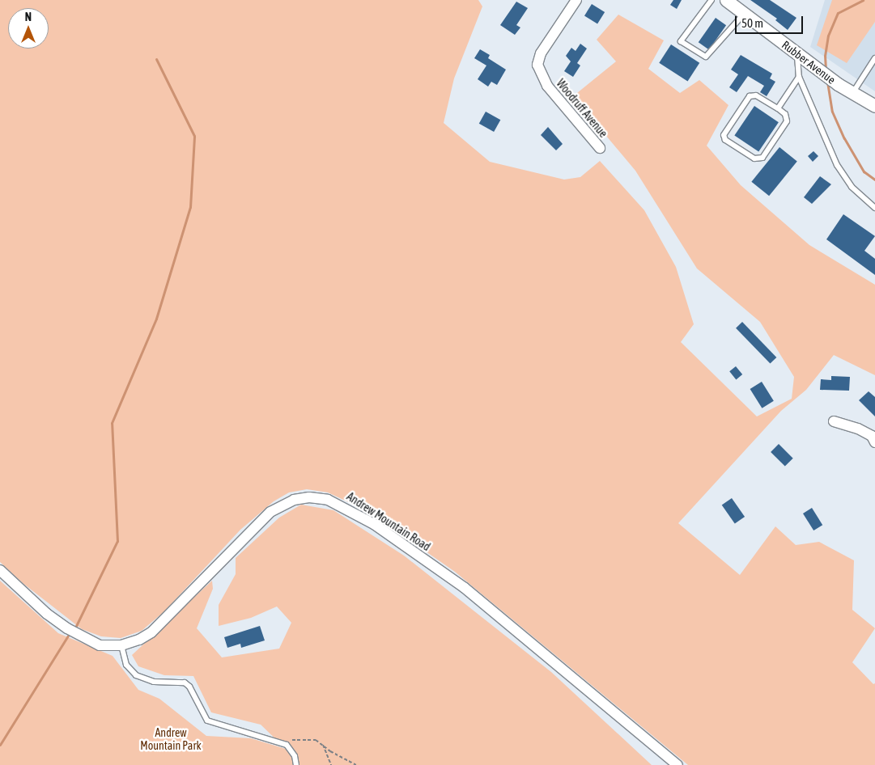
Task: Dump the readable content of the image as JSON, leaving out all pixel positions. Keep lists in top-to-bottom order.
{
  "streets": {
    "street": ["Rubber Avenue", "Woodruff Avenue", "Andrew Mountain Road"]
  },
  "parks": ["Andrew Mountain Park"],
  "scale_bar": "50 m",
  "north": "top"
}
